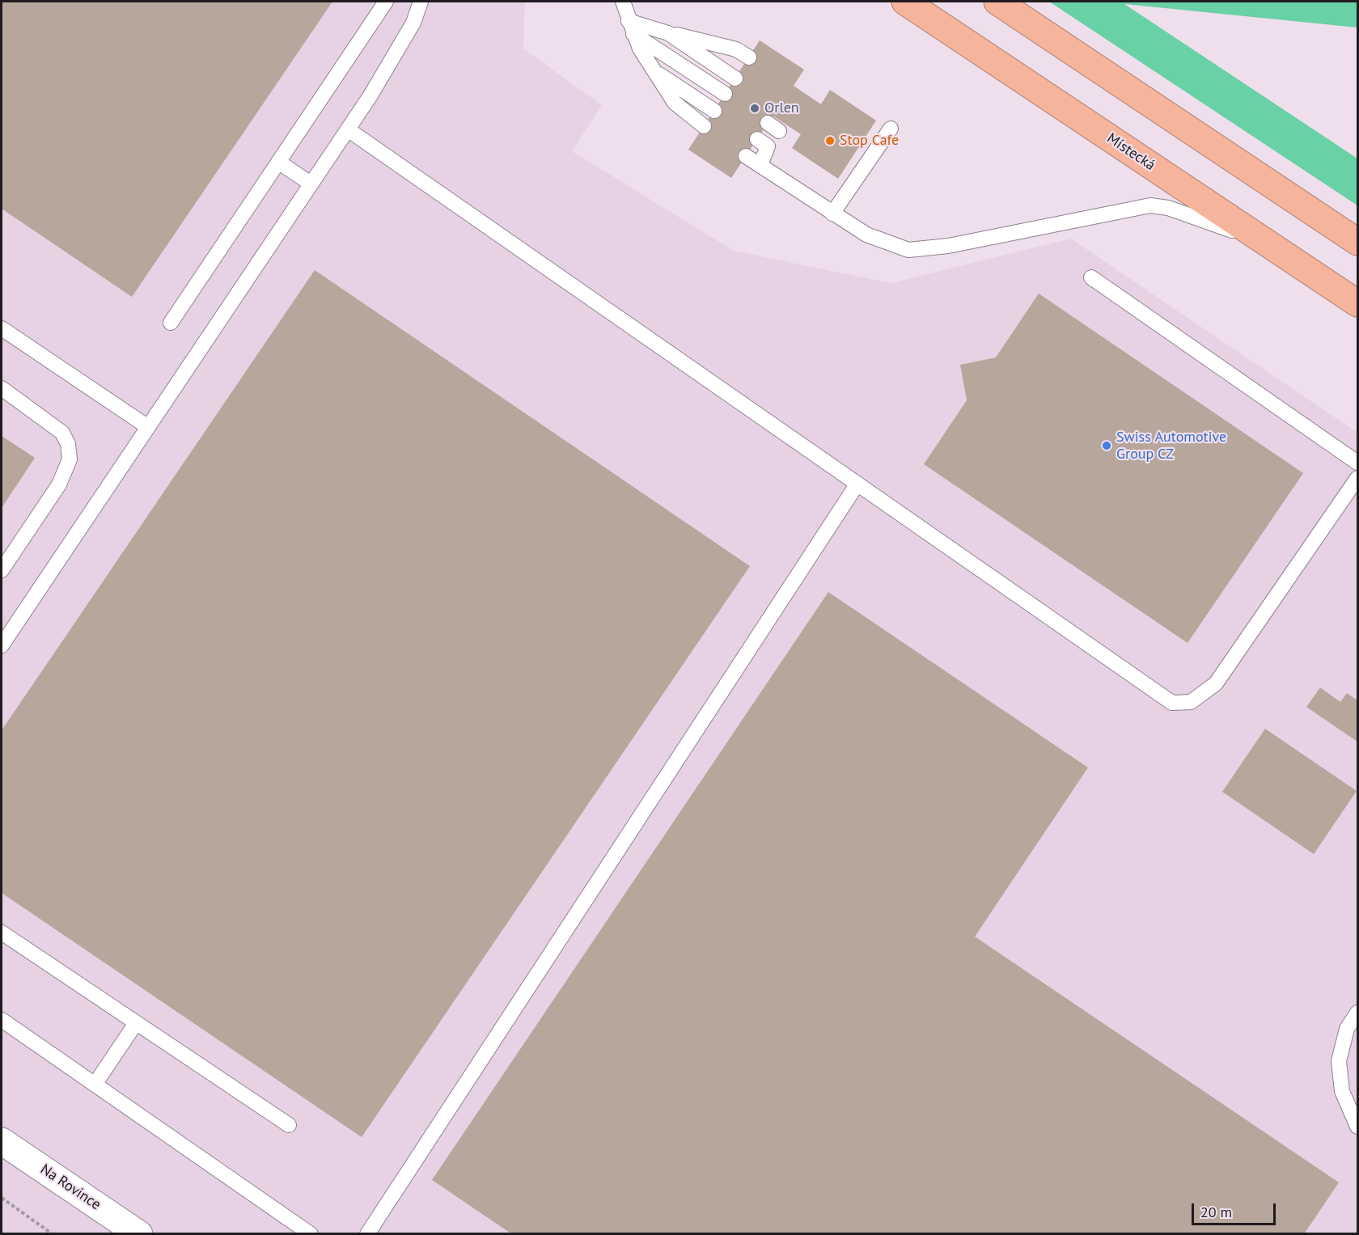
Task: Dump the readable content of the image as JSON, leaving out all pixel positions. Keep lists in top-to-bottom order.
{
  "streets": {
    "highway": ["Místecká"],
    "street": ["Na Rovince"]
  },
  "places": ["Orlen", "Stop Cafe", "Swiss Automotive Group CZ"],
  "scale_bar": "20 m"
}
